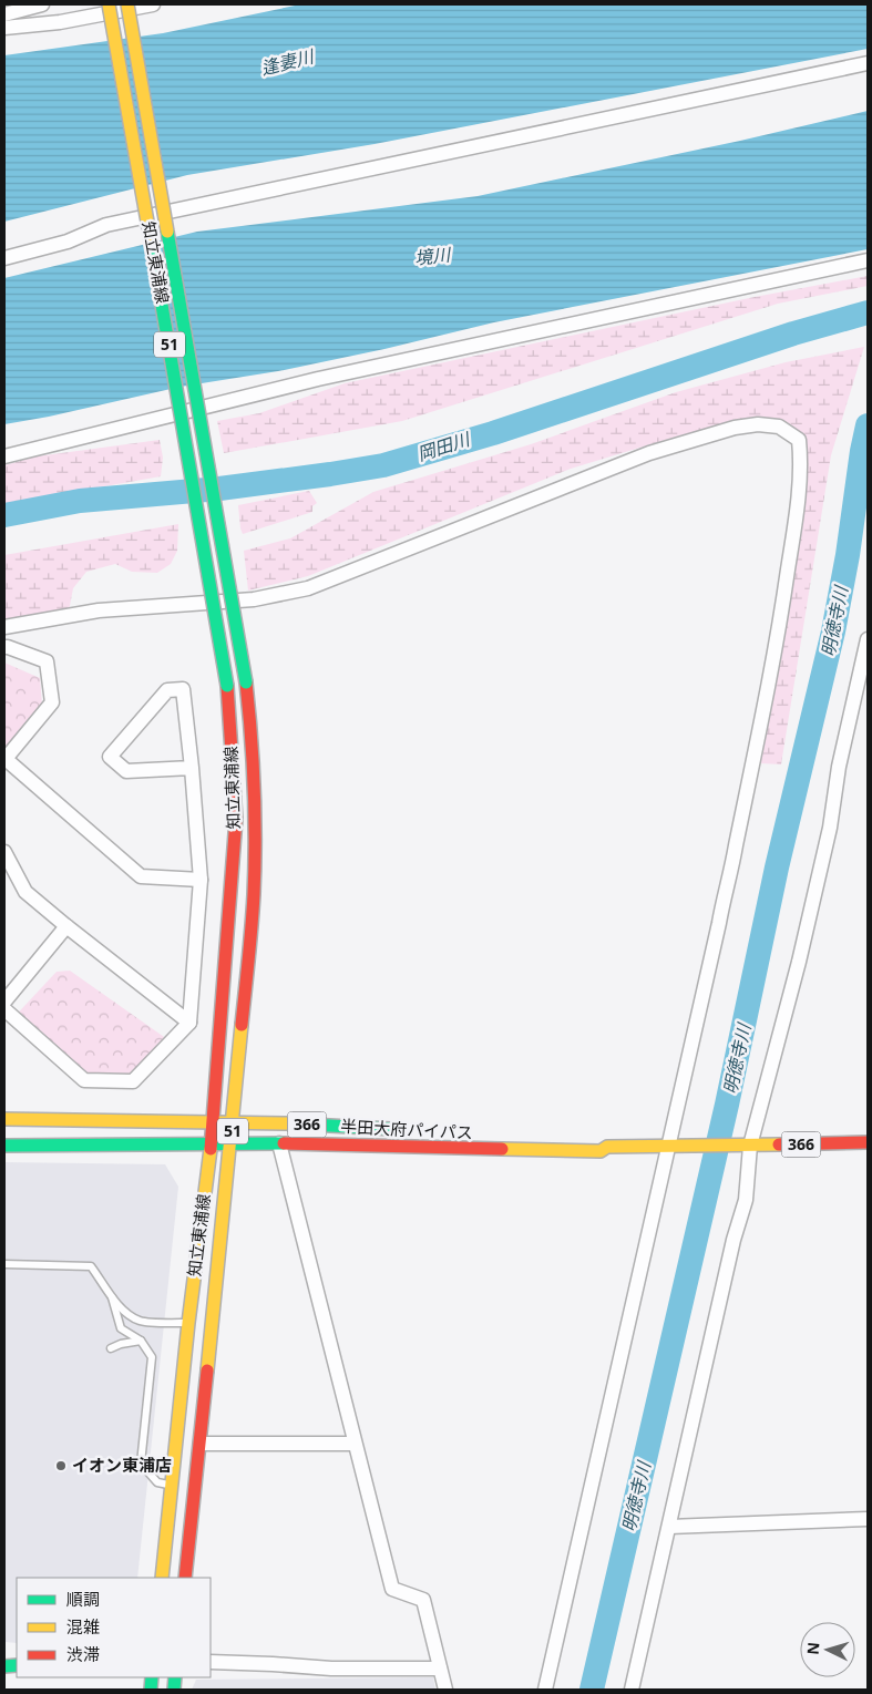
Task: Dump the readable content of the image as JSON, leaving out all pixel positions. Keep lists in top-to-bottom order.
{
  "streets": {
    "main road": [
      "知立東浦線",
      "51",
      "366",
      "半田大府パイパス"
    ]
  },
  "crossings": [
    ["知立東浦線", "半田大府パイパス"]
  ],
  "water": [
    "逢妻川",
    "境川",
    "岡田川",
    "明徳寺川"
  ],
  "places": ["イオン東浦店"],
  "legend": ["順調", "混雑", "渋滞"],
  "north": "left"
}
